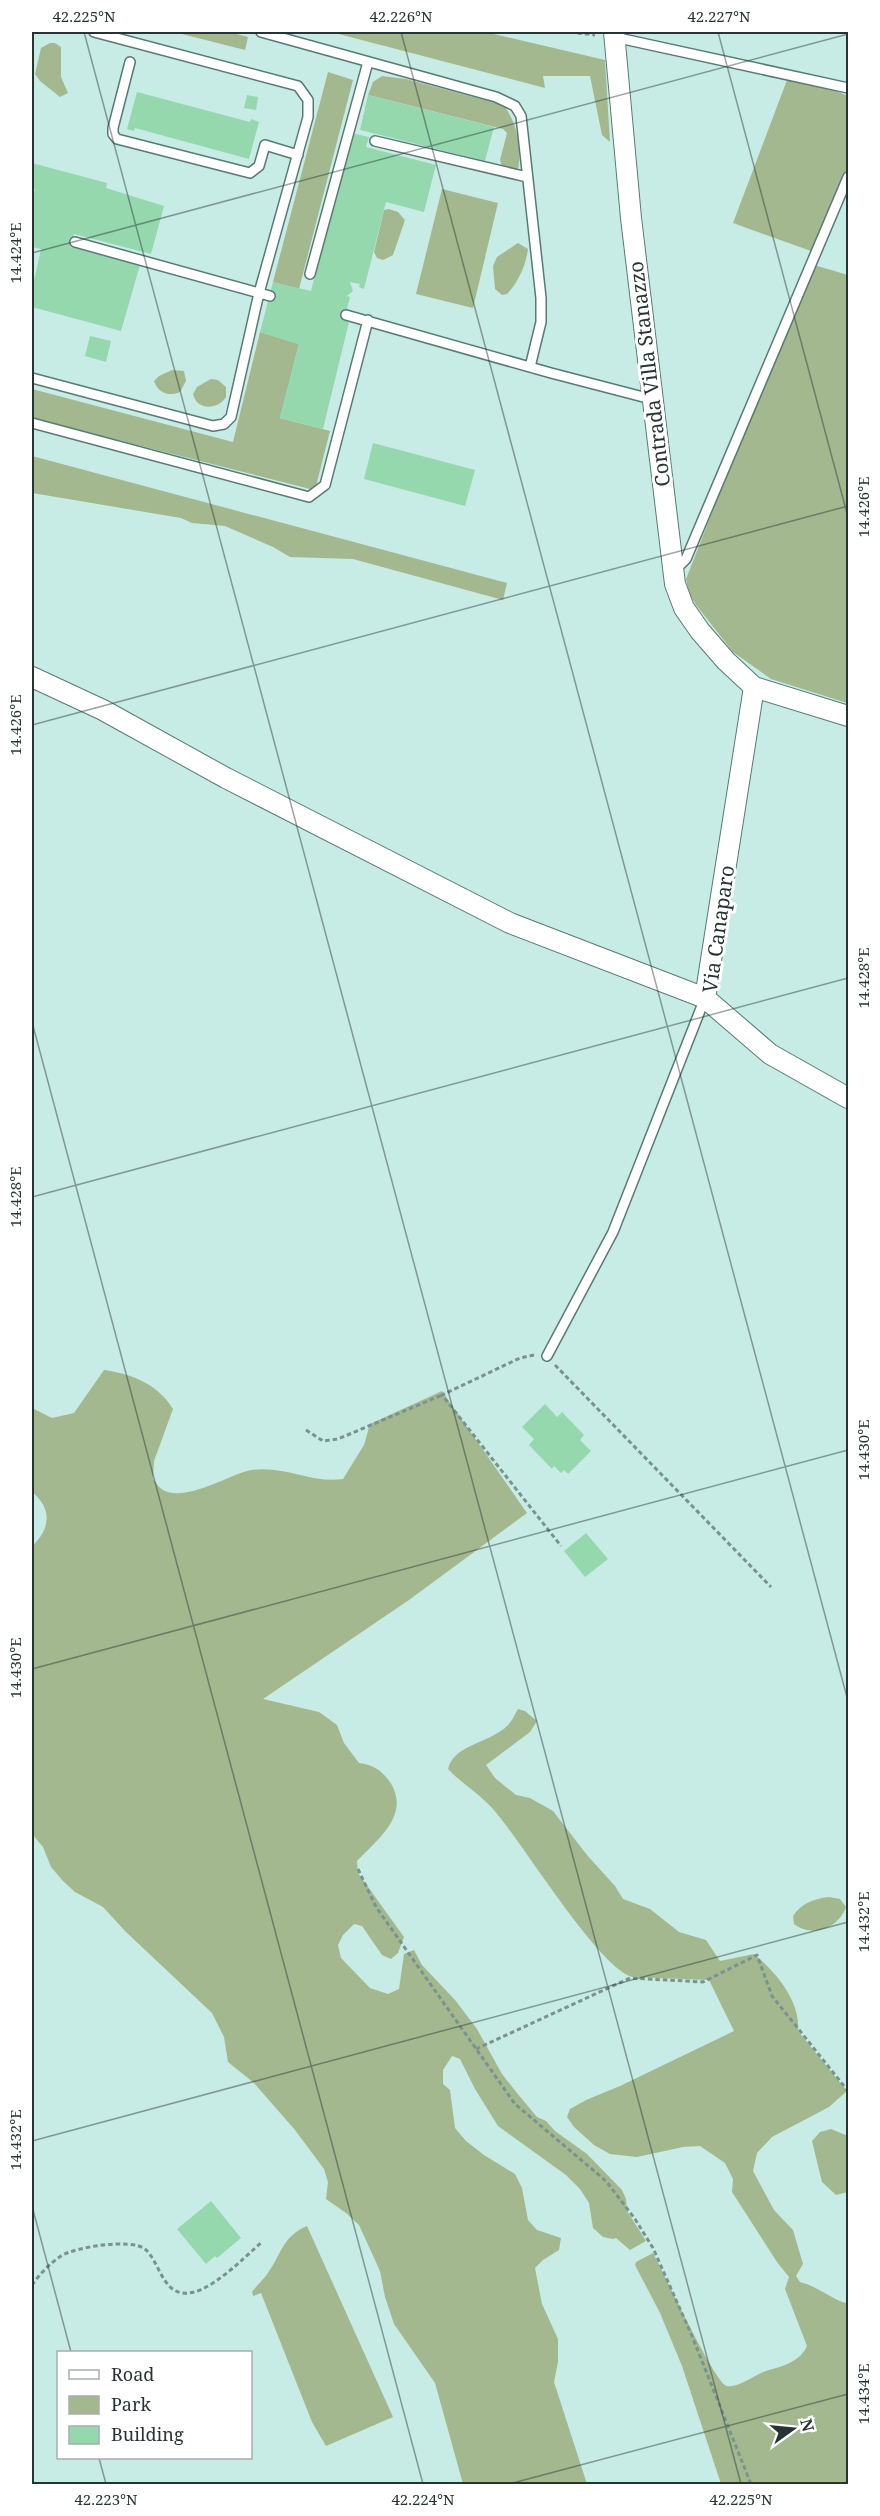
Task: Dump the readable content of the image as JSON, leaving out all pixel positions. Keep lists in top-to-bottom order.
{
  "streets": {
    "street": ["Contrada Villa Stanazzo", "Via Canaparo"]
  },
  "crossings": [
    ["Contrada Villa Stanazzo", "Via Canaparo"]
  ],
  "legend": ["Road", "Park", "Building"],
  "north": "right",
  "coordinates": [
    "42.225°N",
    "42.226°N",
    "42.227°N",
    "14.424°E",
    "14.426°E",
    "14.428°E",
    "14.430°E",
    "14.432°E",
    "14.434°E",
    "42.223°N",
    "42.224°N"
  ]
}
